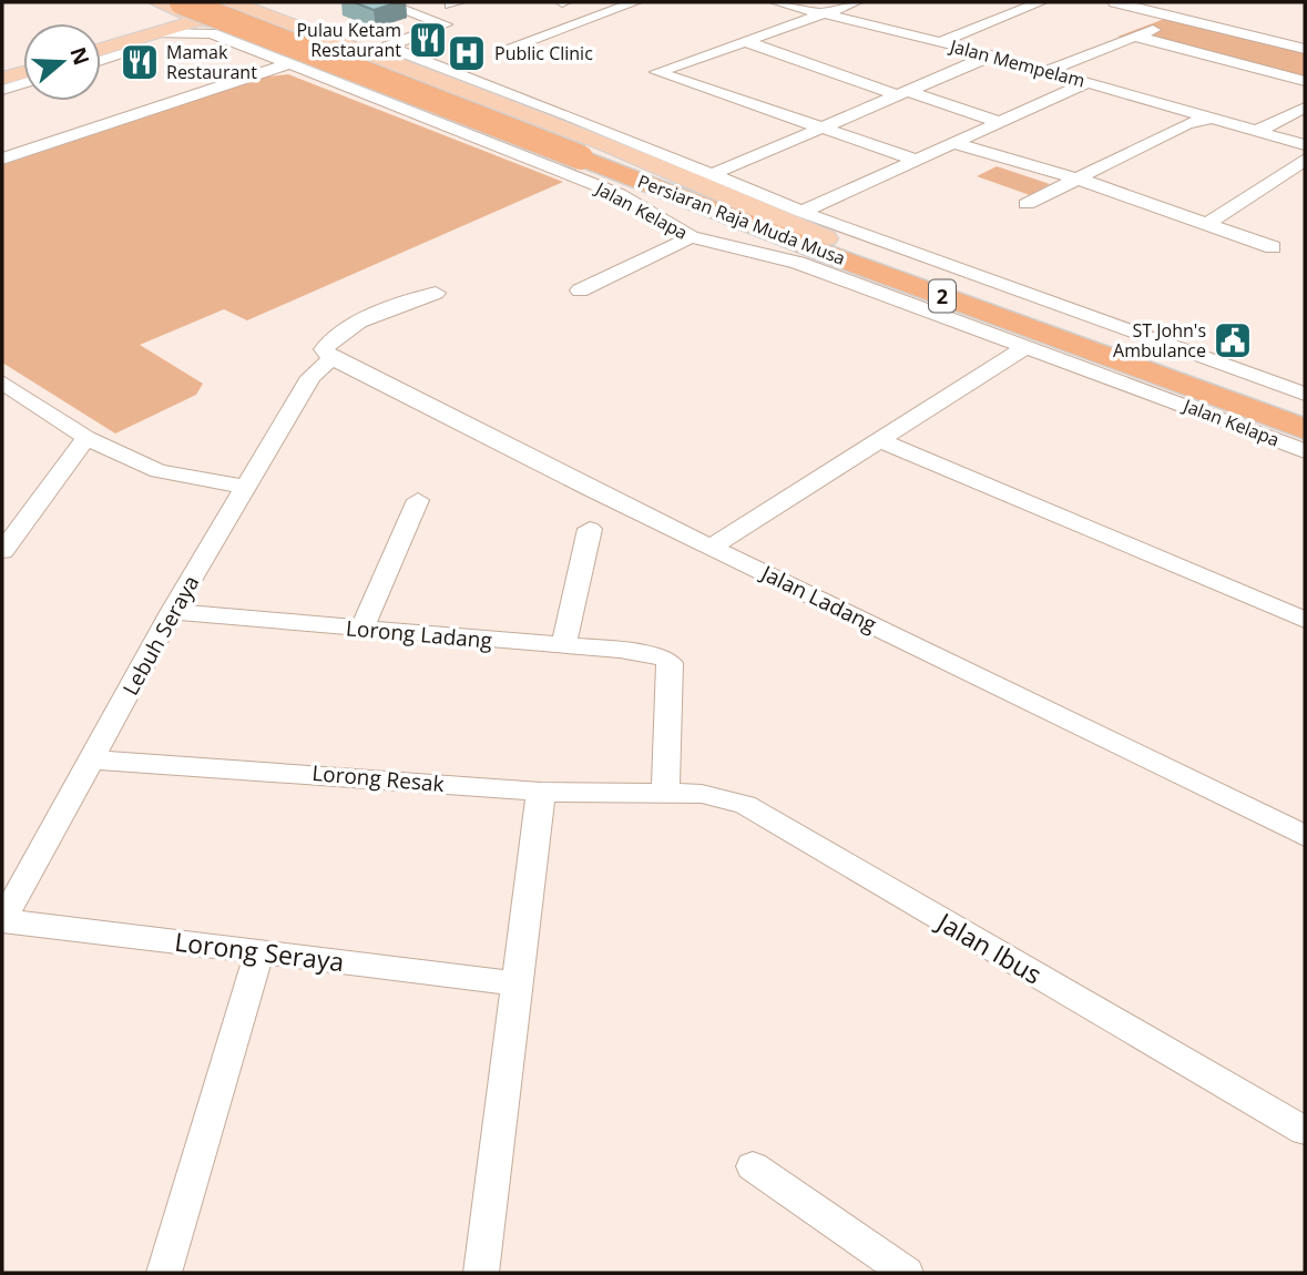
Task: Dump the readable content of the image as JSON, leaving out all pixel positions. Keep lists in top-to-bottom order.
{
  "streets": {
    "highway": ["Persiaran Raja Muda Musa", "2"],
    "street": [
      "Jalan Mempelam",
      "Jalan Kelapa",
      "Jalan Ladang",
      "Lorong Ladang",
      "Lebuh Seraya",
      "Lorong Resak",
      "Jalan Ibus",
      "Lorong Seraya"
    ]
  },
  "crossings": [
    ["Jalan Kelapa", "Persiaran Raja Muda Musa"],
    ["Jalan Ladang", "Lebuh Seraya"],
    ["Lorong Ladang", "Lebuh Seraya"],
    ["Lorong Ladang", "Lorong Resak"],
    ["Lorong Ladang", "Jalan Ibus"],
    ["Lebuh Seraya", "Lorong Resak"],
    ["Lebuh Seraya", "Lorong Seraya"],
    ["Lorong Resak", "Jalan Ibus"]
  ],
  "places": {
    "restaurant": ["Pulau Ketam Restaurant", "Mamak Restaurant"],
    "hospital": ["Public Clinic"],
    "public building": ["ST John's Ambulance"]
  },
  "north": "right"
}
